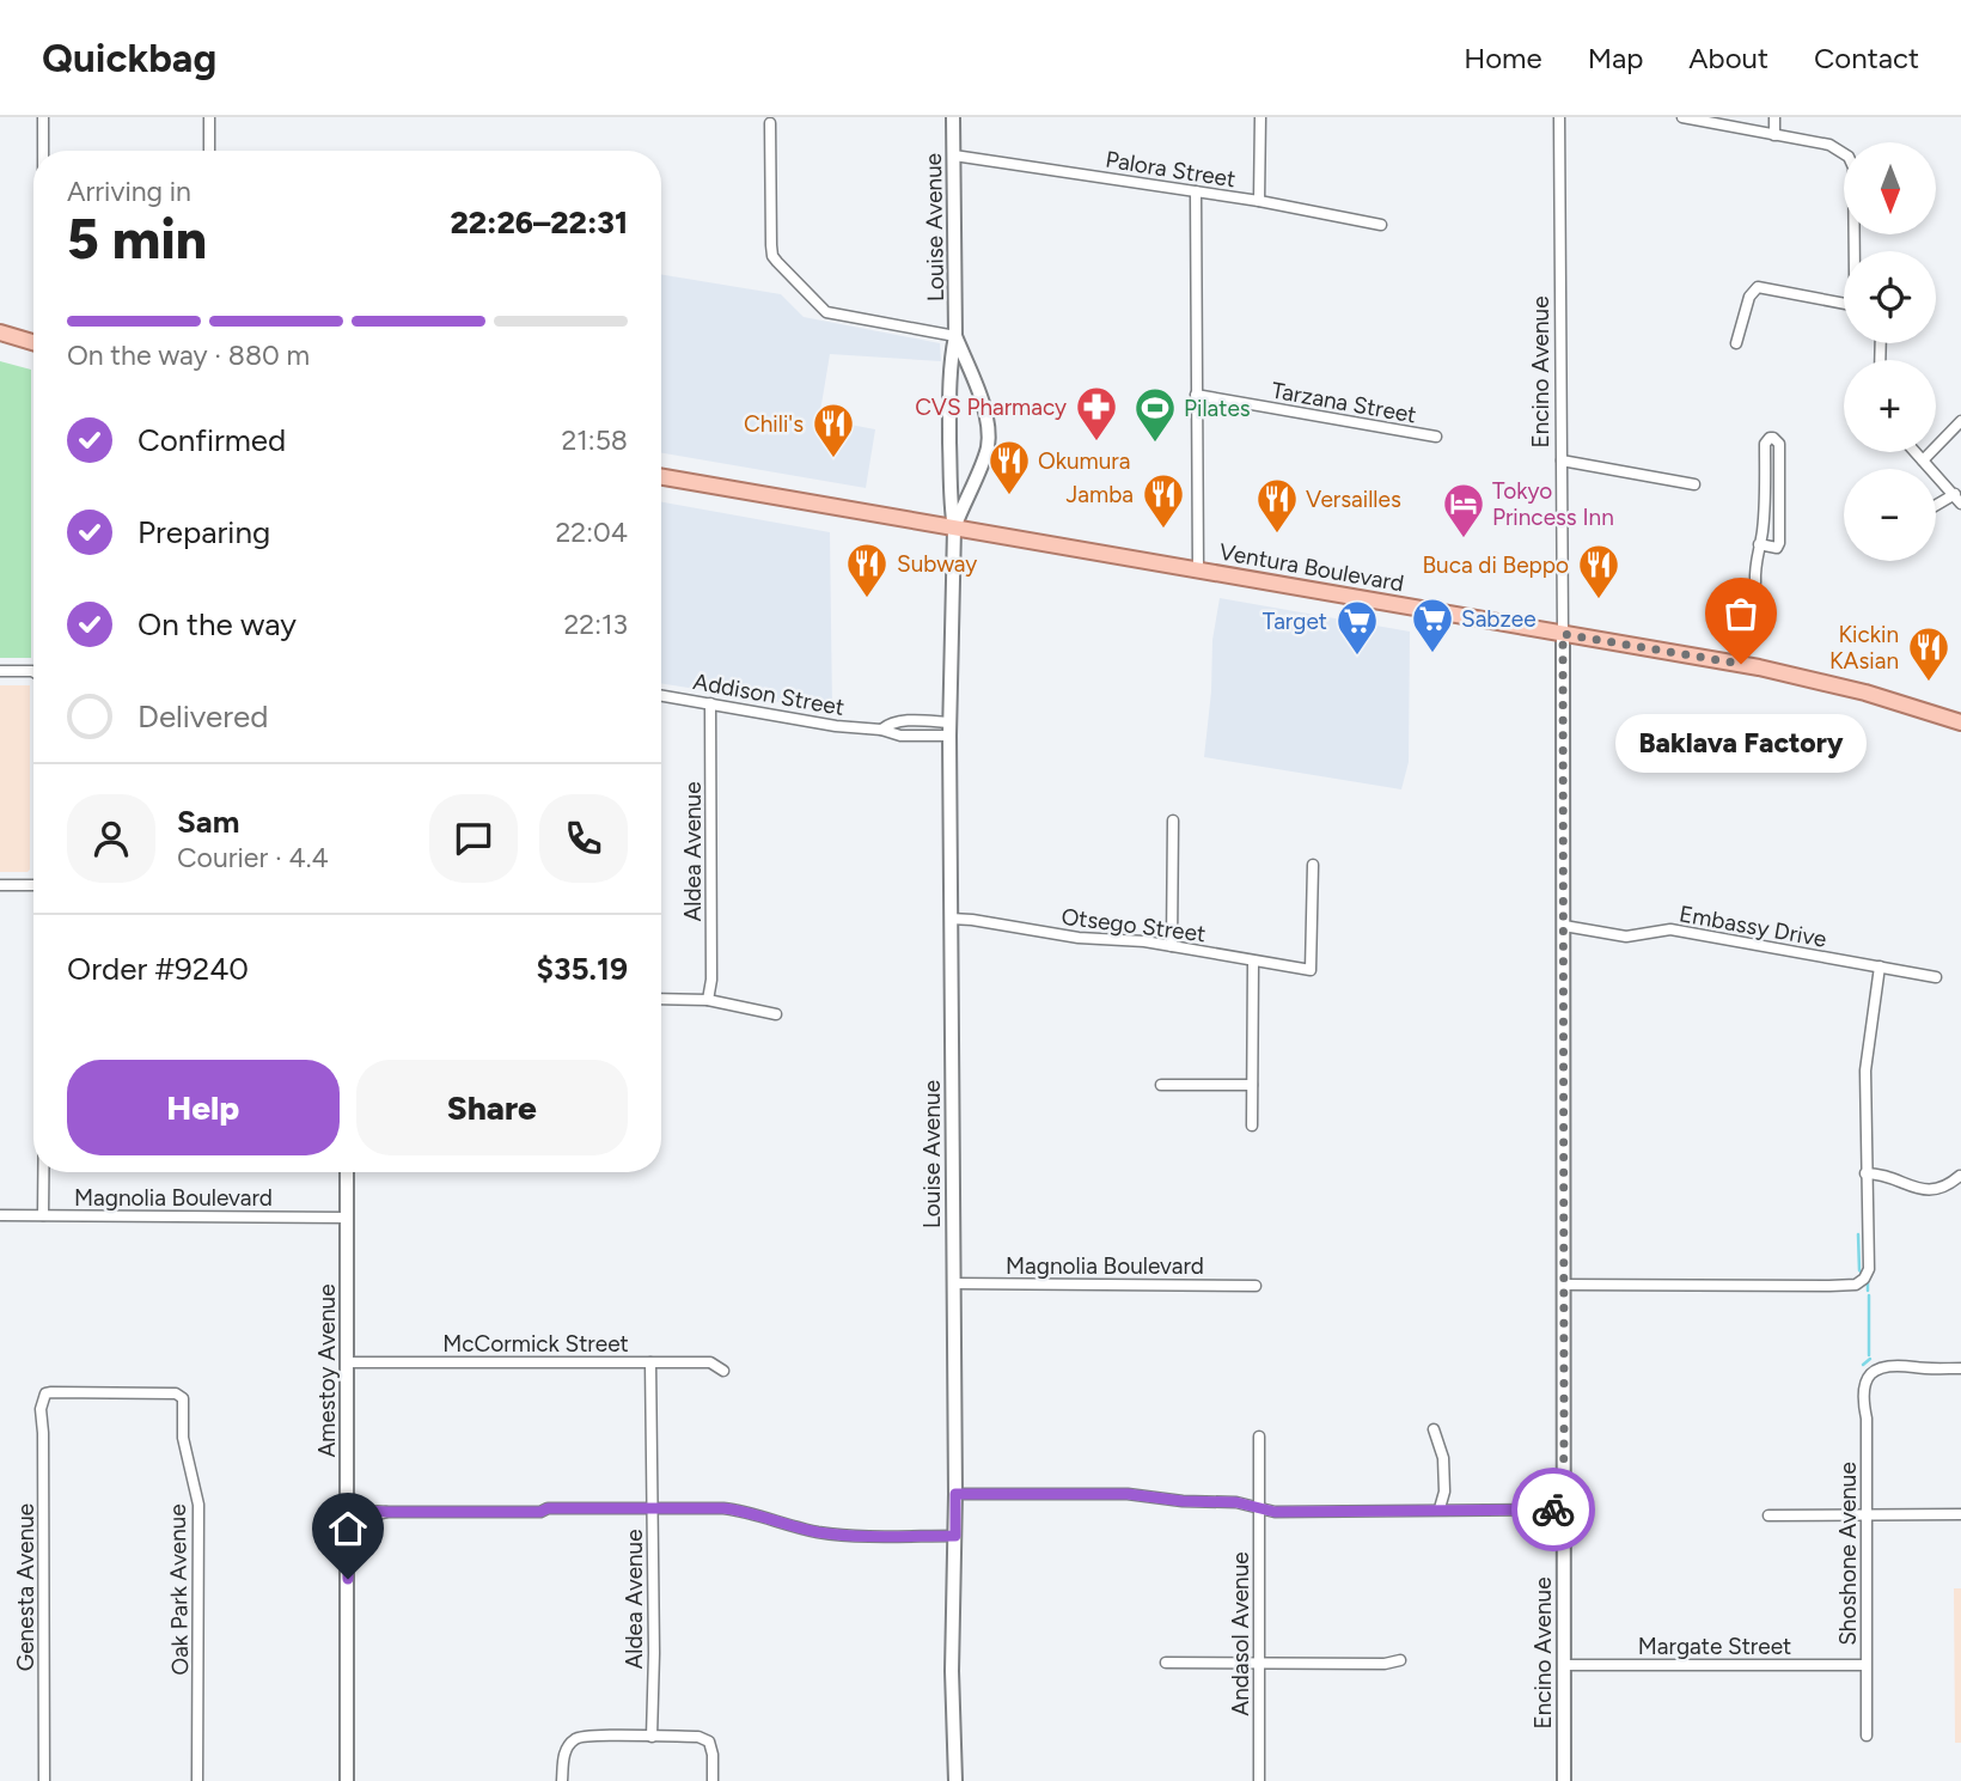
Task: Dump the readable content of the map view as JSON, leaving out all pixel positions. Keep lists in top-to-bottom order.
{
  "streets": {
    "main road": ["Ventura Boulevard"],
    "street": [
      "Palora Street",
      "Louise Avenue",
      "Encino Avenue",
      "Tarzana Street",
      "Addison Street",
      "Aldea Avenue",
      "Otsego Street",
      "Embassy Drive",
      "Magnolia Boulevard",
      "McCormick Street",
      "Amestoy Avenue",
      "Shoshone Avenue",
      "Genesta Avenue",
      "Oak Park Avenue",
      "Andasol Avenue",
      "Margate Street"
    ]
  },
  "crossings": [
    ["Palora Street", "Louise Avenue"],
    ["Louise Avenue", "Ventura Boulevard"],
    ["Louise Avenue", "Addison Street"],
    ["Louise Avenue", "Otsego Street"],
    ["Louise Avenue", "Magnolia Boulevard"],
    ["Encino Avenue", "Ventura Boulevard"],
    ["Encino Avenue", "Embassy Drive"],
    ["Encino Avenue", "Margate Street"],
    ["Addison Street", "Aldea Avenue"],
    ["Aldea Avenue", "McCormick Street"],
    ["Magnolia Boulevard", "Amestoy Avenue"],
    ["McCormick Street", "Amestoy Avenue"],
    ["Shoshone Avenue", "Margate Street"],
    ["Genesta Avenue", "Oak Park Avenue"]
  ],
  "places": {
    "pharmacy": ["CVS Pharmacy"],
    "sports": ["Pilates"],
    "restaurant": [
      "Chili's",
      "Okumura",
      "Jamba",
      "Versailles",
      "Subway",
      "Buca di Beppo",
      "Kickin KAsian"
    ],
    "hotel": ["Tokyo Princess Inn"],
    "supermarket": ["Sabzee", "Target"],
    "other": ["Baklava Factory"]
  },
  "north": "bottom",
  "page": {
    "header": "Quickbag",
    "nav": [
      "Home",
      "Map",
      "About",
      "Contact"
    ],
    "map_buttons": ["+", "−"],
    "heading": ["5 min", "Arriving in", "22:26–22:31"],
    "panel": [
      "Sam",
      "Courier · 4.4",
      "Order #9240",
      "$35.19"
    ],
    "bar": "On the way · 880 m",
    "list": [
      ["Confirmed", "21:58"],
      ["Preparing", "22:04"],
      ["On the way", "22:13"],
      "Delivered"
    ],
    "bubble": "Baklava Factory",
    "buttons": ["Help", "Share"]
  }
}
